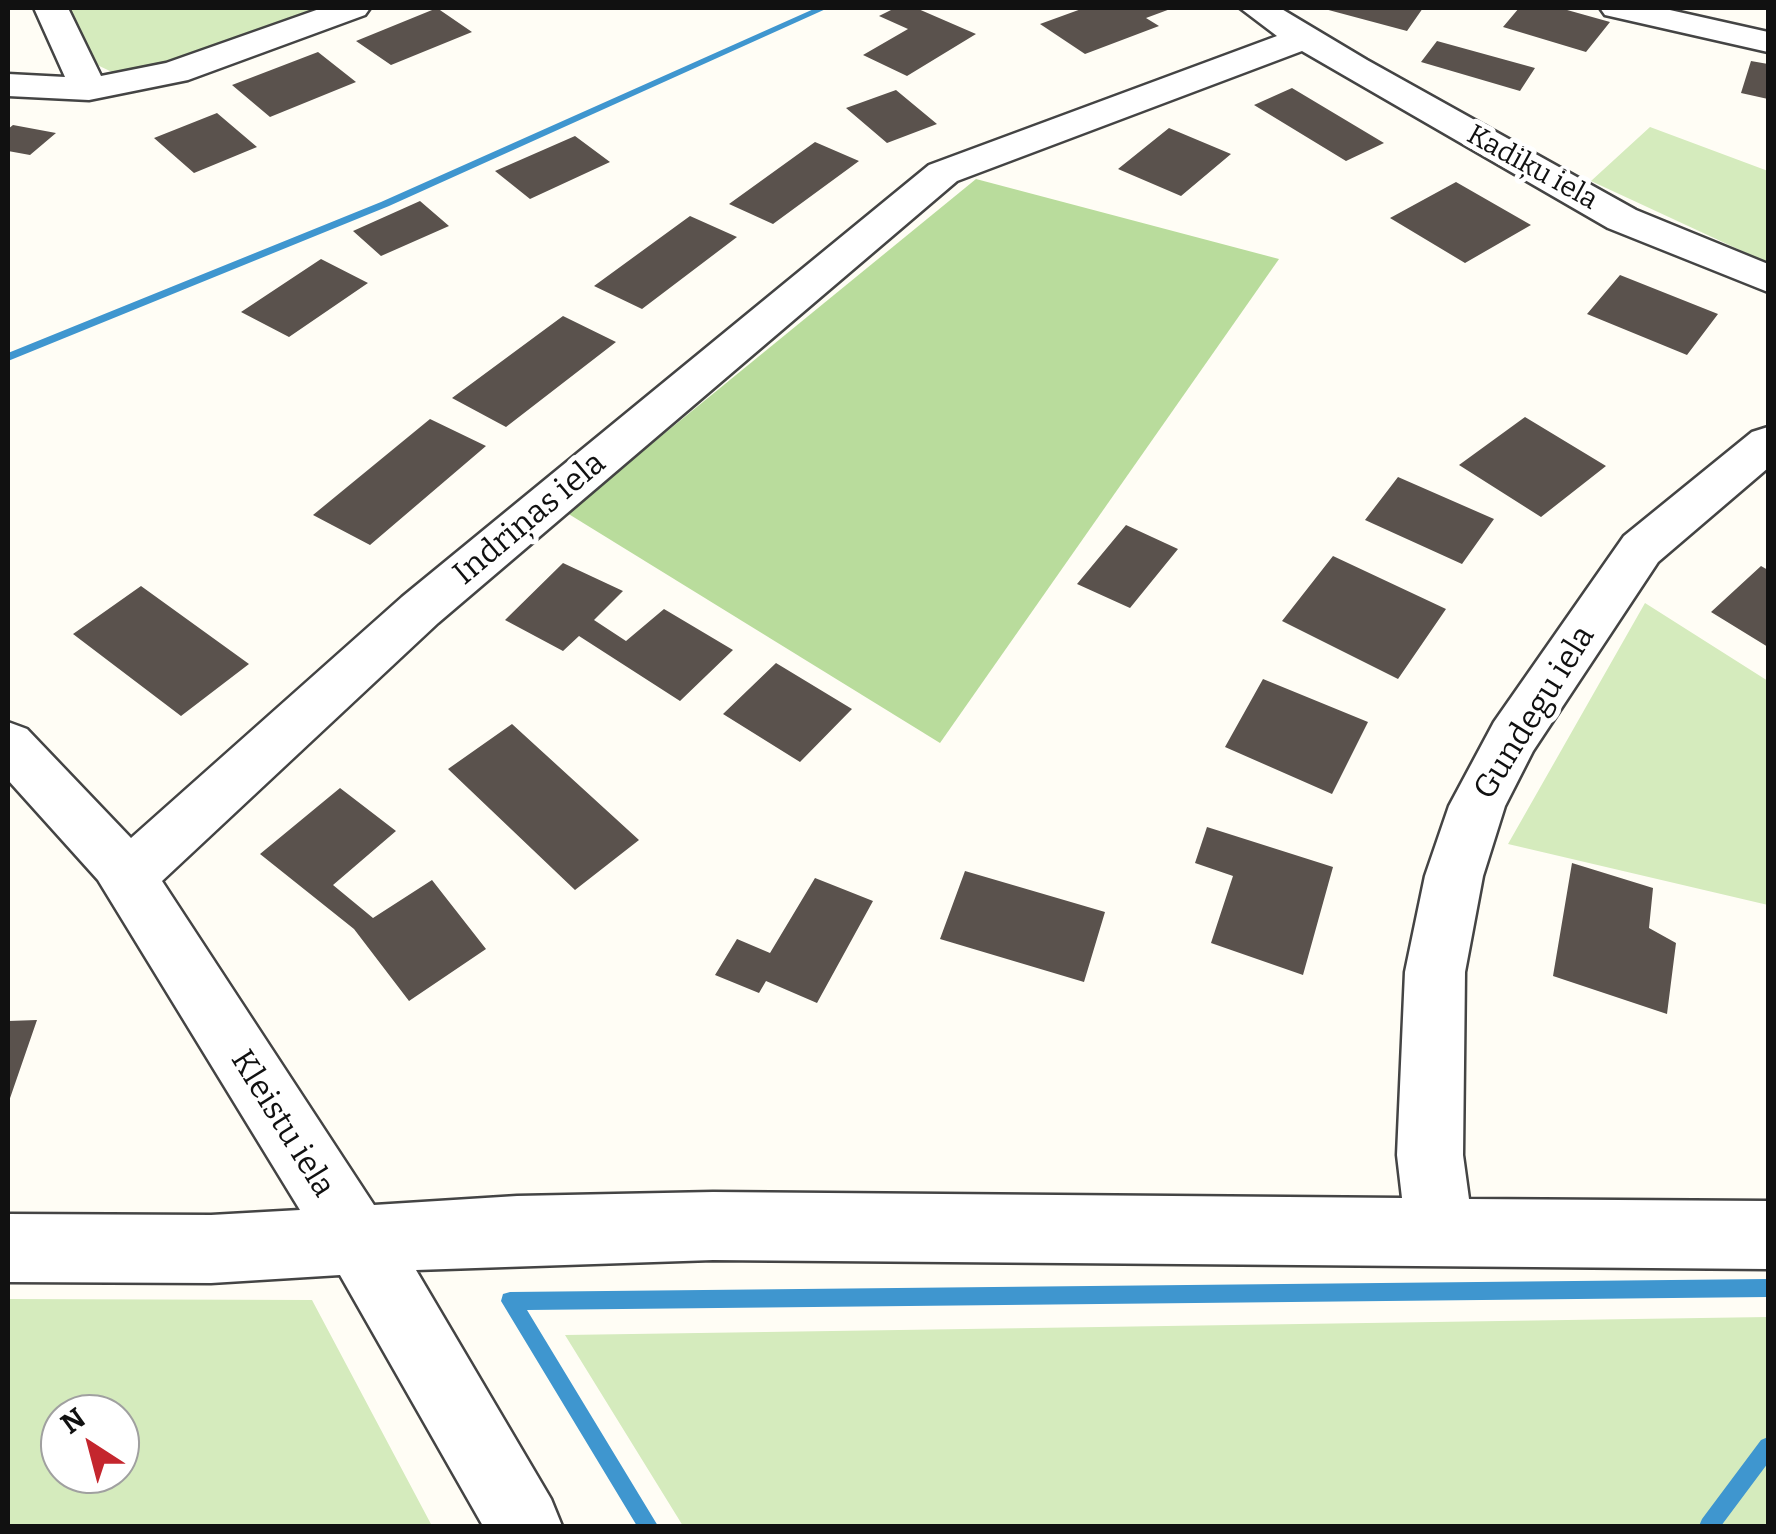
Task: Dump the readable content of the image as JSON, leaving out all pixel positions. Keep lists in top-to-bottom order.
{
  "streets": {
    "street": [
      "Kadiķu iela",
      "Indriņas iela",
      "Gundegu iela",
      "Kleistu iela"
    ]
  },
  "crossings": [
    ["Kadiķu iela", "Indriņas iela"],
    ["Indriņas iela", "Kleistu iela"]
  ],
  "north": "top left"
}
